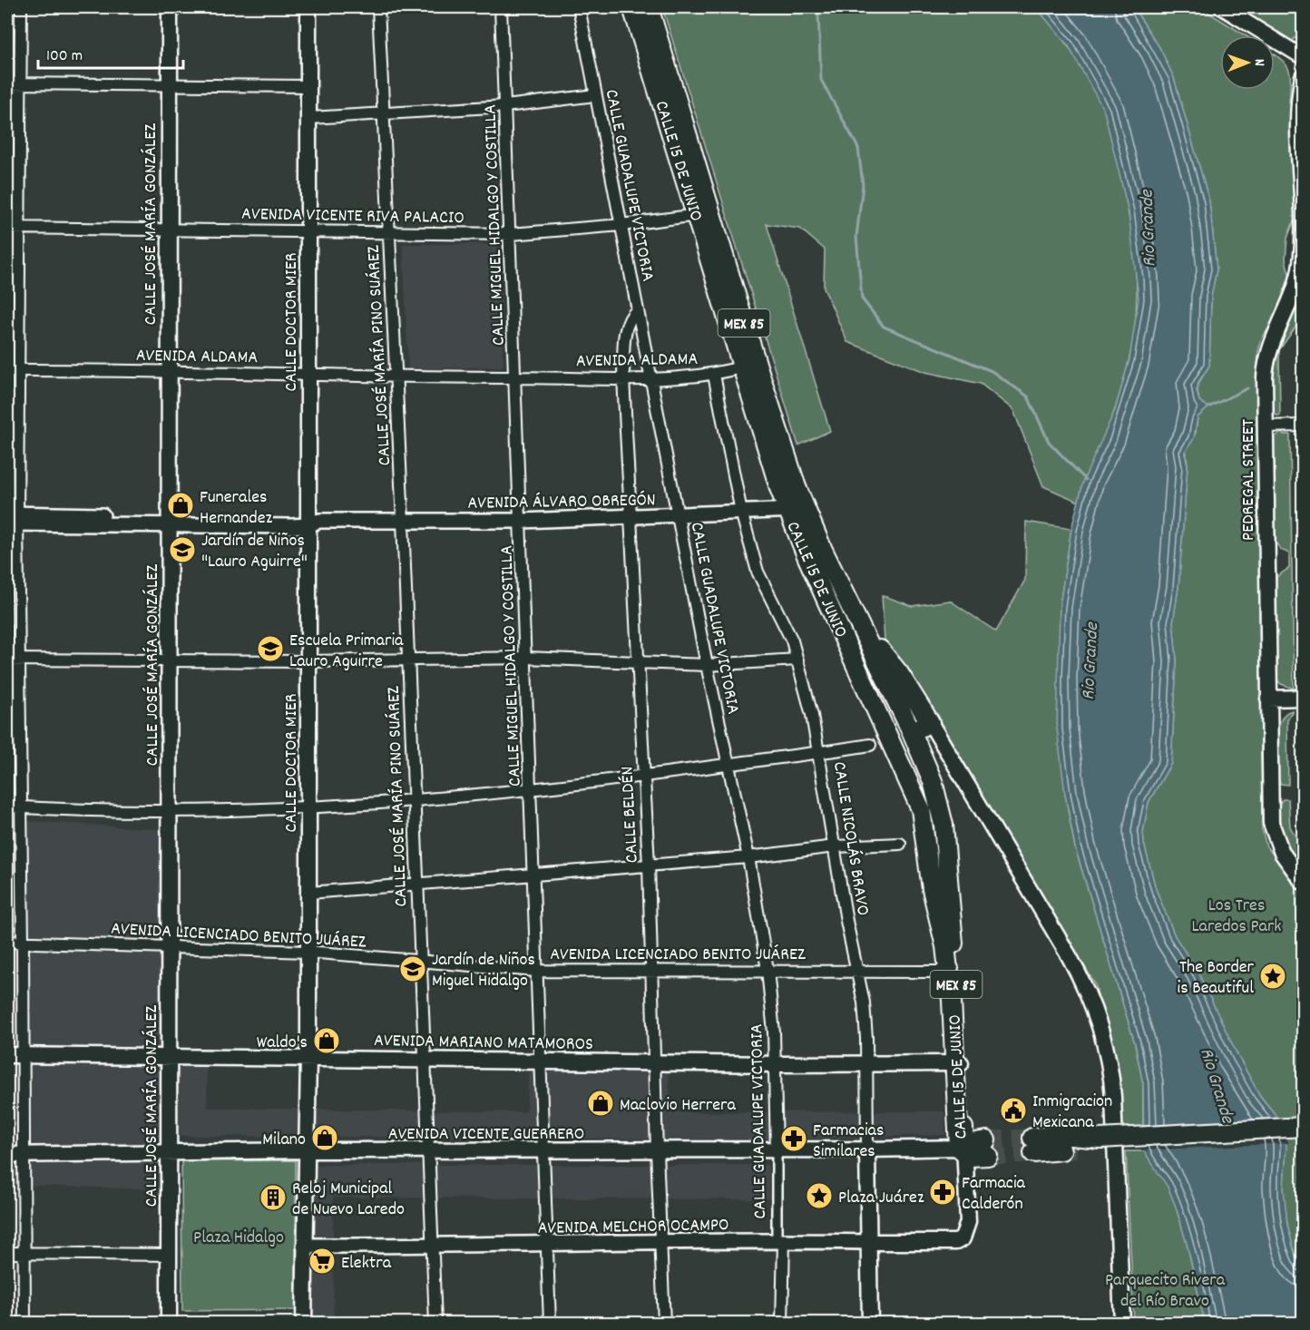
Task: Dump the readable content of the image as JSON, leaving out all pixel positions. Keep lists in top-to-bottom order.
{
  "streets": {
    "main road": [
      "CALLE 15 DE JUNIO",
      "CALLE JOSÉ MARÍA GONZÁLEZ",
      "CALLE DOCTOR MIER",
      "MEX 85",
      "PEDREGAL STREET",
      "CALLE NICOLÁS BRAVO",
      "AVENIDA MARIANO MATAMOROS",
      "AVENIDA VICENTE GUERRERO",
      "AVENIDA MELCHOR OCAMPO"
    ],
    "street": [
      "CALLE GUADALUPE VICTORIA",
      "AVENIDA VICENTE RIVA PALACIO",
      "CALLE MIGUEL HIDALGO Y COSTILLA",
      "AVENIDA ALDAMA",
      "CALLE JOSÉ MARÍA PINO SUÁREZ",
      "AVENIDA ÁLVARO OBREGÓN",
      "CALLE BELDÉN",
      "AVENIDA LICENCIADO BENITO JUÁREZ"
    ]
  },
  "crossings": [
    ["CALLE 15 DE JUNIO", "AVENIDA VICENTE RIVA PALACIO"],
    ["CALLE 15 DE JUNIO", "AVENIDA ALDAMA"],
    ["CALLE 15 DE JUNIO", "AVENIDA ÁLVARO OBREGÓN"],
    ["CALLE 15 DE JUNIO", "AVENIDA LICENCIADO BENITO JUÁREZ"],
    ["CALLE 15 DE JUNIO", "AVENIDA MARIANO MATAMOROS"],
    ["CALLE 15 DE JUNIO", "AVENIDA VICENTE GUERRERO"],
    ["CALLE 15 DE JUNIO", "AVENIDA MELCHOR OCAMPO"],
    ["CALLE GUADALUPE VICTORIA", "AVENIDA VICENTE RIVA PALACIO"],
    ["CALLE GUADALUPE VICTORIA", "AVENIDA ALDAMA"],
    ["CALLE GUADALUPE VICTORIA", "AVENIDA ÁLVARO OBREGÓN"],
    ["CALLE GUADALUPE VICTORIA", "CALLE BELDÉN"],
    ["CALLE GUADALUPE VICTORIA", "AVENIDA LICENCIADO BENITO JUÁREZ"],
    ["CALLE GUADALUPE VICTORIA", "AVENIDA MARIANO MATAMOROS"],
    ["CALLE GUADALUPE VICTORIA", "AVENIDA VICENTE GUERRERO"],
    ["CALLE GUADALUPE VICTORIA", "AVENIDA MELCHOR OCAMPO"],
    ["AVENIDA VICENTE RIVA PALACIO", "CALLE JOSÉ MARÍA GONZÁLEZ"],
    ["AVENIDA VICENTE RIVA PALACIO", "CALLE MIGUEL HIDALGO Y COSTILLA"],
    ["AVENIDA VICENTE RIVA PALACIO", "CALLE DOCTOR MIER"],
    ["AVENIDA VICENTE RIVA PALACIO", "CALLE JOSÉ MARÍA PINO SUÁREZ"],
    ["CALLE JOSÉ MARÍA GONZÁLEZ", "AVENIDA ALDAMA"],
    ["CALLE JOSÉ MARÍA GONZÁLEZ", "AVENIDA ÁLVARO OBREGÓN"],
    ["CALLE JOSÉ MARÍA GONZÁLEZ", "AVENIDA LICENCIADO BENITO JUÁREZ"],
    ["CALLE JOSÉ MARÍA GONZÁLEZ", "AVENIDA MARIANO MATAMOROS"],
    ["CALLE JOSÉ MARÍA GONZÁLEZ", "AVENIDA VICENTE GUERRERO"],
    ["CALLE MIGUEL HIDALGO Y COSTILLA", "AVENIDA ALDAMA"],
    ["CALLE MIGUEL HIDALGO Y COSTILLA", "AVENIDA ÁLVARO OBREGÓN"],
    ["CALLE MIGUEL HIDALGO Y COSTILLA", "AVENIDA LICENCIADO BENITO JUÁREZ"],
    ["CALLE MIGUEL HIDALGO Y COSTILLA", "AVENIDA MARIANO MATAMOROS"],
    ["CALLE MIGUEL HIDALGO Y COSTILLA", "AVENIDA VICENTE GUERRERO"],
    ["CALLE MIGUEL HIDALGO Y COSTILLA", "AVENIDA MELCHOR OCAMPO"],
    ["CALLE DOCTOR MIER", "AVENIDA ALDAMA"],
    ["CALLE DOCTOR MIER", "AVENIDA ÁLVARO OBREGÓN"],
    ["CALLE DOCTOR MIER", "AVENIDA LICENCIADO BENITO JUÁREZ"],
    ["CALLE DOCTOR MIER", "AVENIDA MARIANO MATAMOROS"],
    ["CALLE DOCTOR MIER", "AVENIDA VICENTE GUERRERO"],
    ["CALLE DOCTOR MIER", "AVENIDA MELCHOR OCAMPO"],
    ["AVENIDA ALDAMA", "CALLE JOSÉ MARÍA PINO SUÁREZ"],
    ["AVENIDA ALDAMA", "CALLE BELDÉN"],
    ["AVENIDA ALDAMA", "CALLE NICOLÁS BRAVO"],
    ["CALLE JOSÉ MARÍA PINO SUÁREZ", "AVENIDA ÁLVARO OBREGÓN"],
    ["CALLE JOSÉ MARÍA PINO SUÁREZ", "AVENIDA LICENCIADO BENITO JUÁREZ"],
    ["CALLE JOSÉ MARÍA PINO SUÁREZ", "AVENIDA MARIANO MATAMOROS"],
    ["CALLE JOSÉ MARÍA PINO SUÁREZ", "AVENIDA VICENTE GUERRERO"],
    ["CALLE JOSÉ MARÍA PINO SUÁREZ", "AVENIDA MELCHOR OCAMPO"],
    ["AVENIDA ÁLVARO OBREGÓN", "CALLE BELDÉN"],
    ["AVENIDA ÁLVARO OBREGÓN", "CALLE NICOLÁS BRAVO"],
    ["CALLE BELDÉN", "AVENIDA LICENCIADO BENITO JUÁREZ"],
    ["CALLE BELDÉN", "AVENIDA MARIANO MATAMOROS"],
    ["CALLE BELDÉN", "AVENIDA VICENTE GUERRERO"],
    ["CALLE BELDÉN", "AVENIDA MELCHOR OCAMPO"],
    ["CALLE NICOLÁS BRAVO", "AVENIDA LICENCIADO BENITO JUÁREZ"],
    ["CALLE NICOLÁS BRAVO", "AVENIDA MARIANO MATAMOROS"],
    ["CALLE NICOLÁS BRAVO", "AVENIDA VICENTE GUERRERO"],
    ["CALLE NICOLÁS BRAVO", "AVENIDA MELCHOR OCAMPO"]
  ],
  "water": ["Rio Grande"],
  "parks": ["Los Tres Laredos Park", "Plaza Hidalgo", "Parquecito Rivera del Río Bravo"],
  "places": {
    "shop": [
      "Funerales Hernandez",
      "Waldo's",
      "Maclovio Herrera",
      "Milano"
    ],
    "school or university": ["Jardín de Niños \"Lauro Aguirre\"", "Escuela Primaria Lauro Aguirre", "Jardín de Niños Miguel Hidalgo"],
    "place": ["The Border is Beautiful", "Plaza Juárez"],
    "public building": ["Inmigracion Mexicana"],
    "pharmacy": ["Farmacias Similares", "Farmacia Calderón"],
    "building": ["Reloj Municipal de Nuevo Laredo"],
    "supermarket": ["Elektra"]
  },
  "scale_bar": "100 m",
  "north": "right"
}
